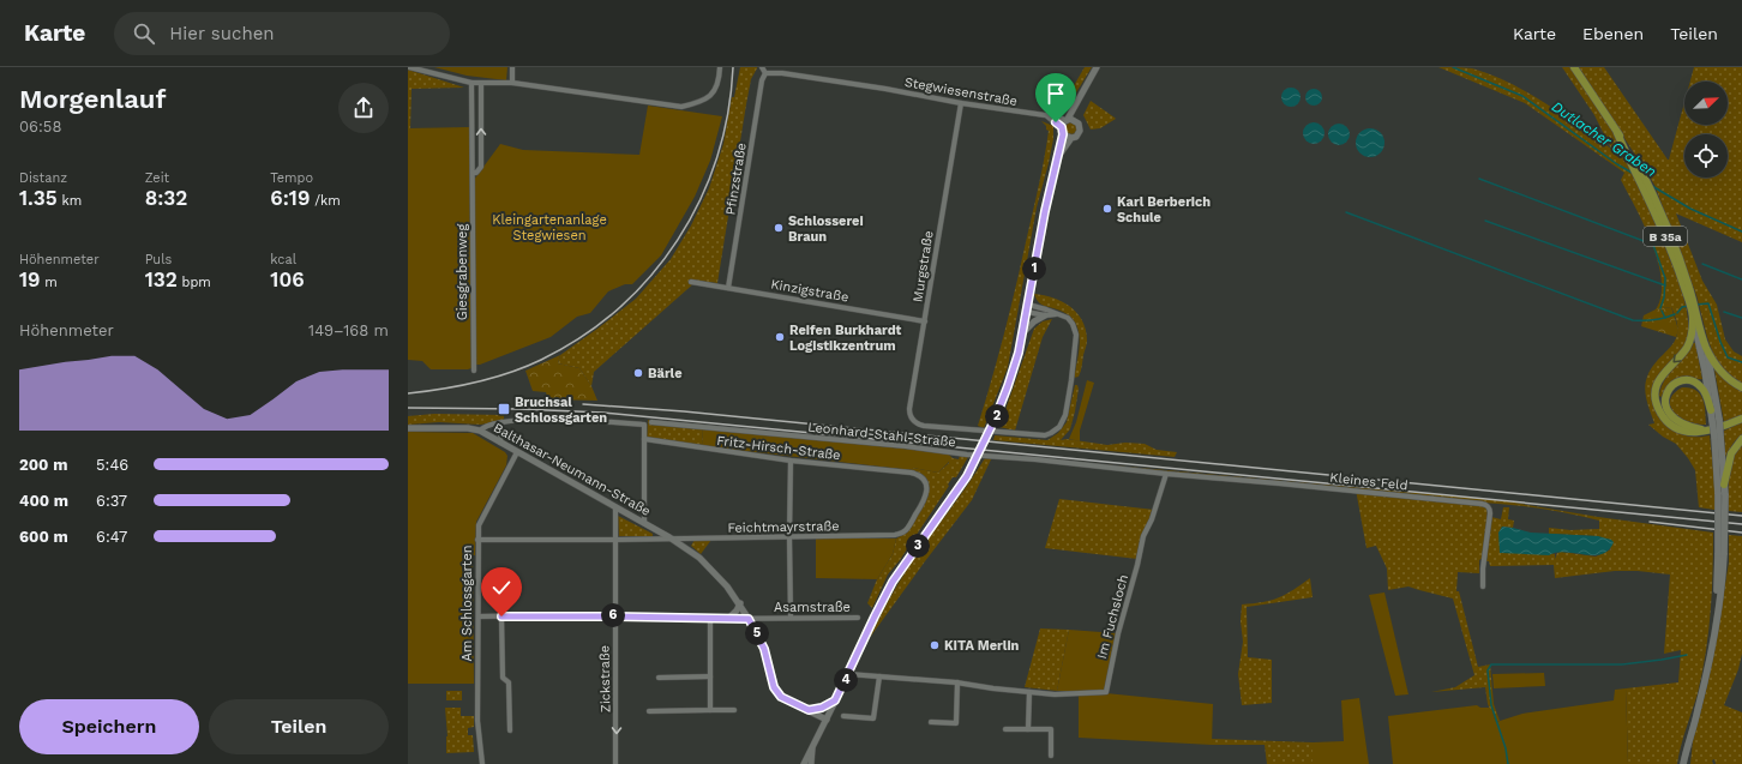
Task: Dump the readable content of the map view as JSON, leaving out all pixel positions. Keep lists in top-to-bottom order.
{
  "streets": {
    "main road": ["B 35a"],
    "street": [
      "Stegwiesenstraße",
      "Pfinzstraße",
      "Murgstraße",
      "Giesgrabenweg",
      "Kinzigstraße",
      "Leonhard-Stahl-Straße",
      "Fritz-Hirsch-Straße",
      "Balthasar-Neumann-Straße",
      "Kleines Feld",
      "Feichtmayrstraße",
      "Am Schlossgarten",
      "Asamstraße",
      "Im Fuchsloch",
      "Zickstraße"
    ]
  },
  "crossings": [
    ["Stegwiesenstraße", "Pfinzstraße"],
    ["Stegwiesenstraße", "Murgstraße"],
    ["Pfinzstraße", "Kinzigstraße"],
    ["Murgstraße", "Kinzigstraße"],
    ["Leonhard-Stahl-Straße", "Kleines Feld"],
    ["Leonhard-Stahl-Straße", "Im Fuchsloch"],
    ["Fritz-Hirsch-Straße", "Feichtmayrstraße"],
    ["Balthasar-Neumann-Straße", "Feichtmayrstraße"],
    ["Balthasar-Neumann-Straße", "Am Schlossgarten"],
    ["Balthasar-Neumann-Straße", "Asamstraße"],
    ["Balthasar-Neumann-Straße", "Zickstraße"],
    ["Kleines Feld", "Im Fuchsloch"],
    ["Am Schlossgarten", "Asamstraße"],
    ["Asamstraße", "Zickstraße"]
  ],
  "one_way": ["Zickstraße"],
  "water": ["Dutlacher Graben"],
  "parks": ["Kleingartenanlage Stegwiesen"],
  "places": {
    "other": [
      "Karl Berberich Schule",
      "Schlosserei Braun",
      "Reifen Burkhardt Logistikzentrum",
      "Bärle",
      "KITA Merlin"
    ],
    "transit": ["Bruchsal Schlossgarten"]
  },
  "north": "top right",
  "page": {
    "header": "Karte",
    "search": "Hier suchen",
    "nav": ["Karte", "Ebenen", "Teilen"],
    "heading": ["Morgenlauf", "06:58"],
    "stats": [
      ["Distanz", "1.35 km"],
      ["Zeit", "8:32"],
      ["Tempo", "6:19 /km"],
      ["Höhenmeter", "19 m"],
      ["Puls", "132 bpm"],
      ["kcal", "106"]
    ],
    "pins": [
      "1",
      "2",
      "3",
      "6",
      "5",
      "4"
    ],
    "chart": ["Höhenmeter", "149–168 m"],
    "list": [
      {
        "name": "200 m",
        "note": "5:46"
      },
      {
        "name": "400 m",
        "note": "6:37"
      },
      {
        "name": "600 m",
        "note": "6:47"
      }
    ],
    "buttons": ["Speichern", "Teilen"]
  }
}
